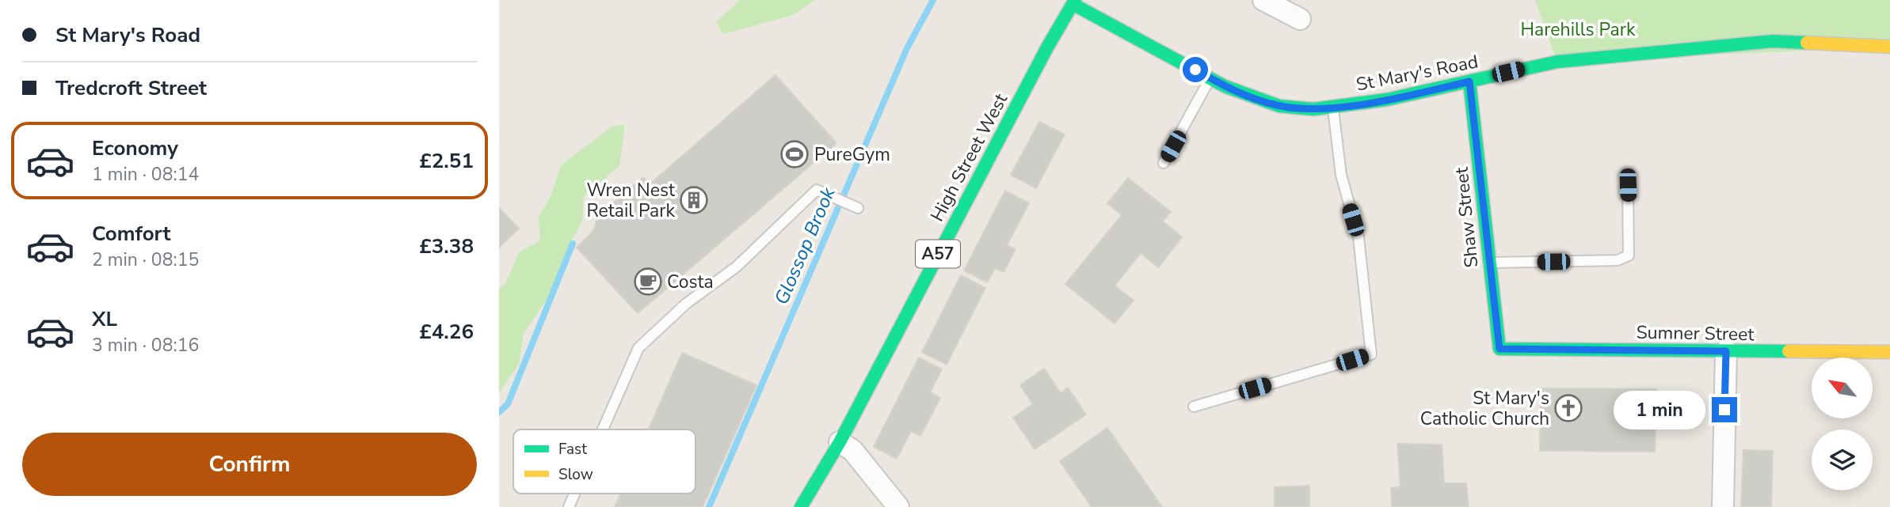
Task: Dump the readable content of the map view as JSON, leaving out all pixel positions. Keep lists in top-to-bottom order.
{
  "streets": {
    "street": [
      "St Mary's Road",
      "High Street West",
      "Shaw Street",
      "A57",
      "Sumner Street"
    ]
  },
  "crossings": [
    ["St Mary's Road", "High Street West"],
    ["St Mary's Road", "Shaw Street"],
    ["Shaw Street", "Sumner Street"]
  ],
  "water": ["Glossop Brook"],
  "parks": ["Harehills Park"],
  "places": {
    "sports": ["PureGym"],
    "building": ["Wren Nest Retail Park"],
    "cafe": ["Costa"],
    "church": ["St Mary's Catholic Church"]
  },
  "legend": ["Fast", "Slow"],
  "north": "top left",
  "page": {
    "banner": ["St Mary's Road", "Tredcroft Street"],
    "list": [
      {
        "name": "Economy",
        "note": "1 min · 08:14",
        "value": "£2.51"
      },
      {
        "name": "Comfort",
        "note": "2 min · 08:15",
        "value": "£3.38"
      },
      {
        "name": "XL",
        "note": "3 min · 08:16",
        "value": "£4.26"
      }
    ],
    "bubble": "1 min",
    "buttons": "Confirm"
  }
}
